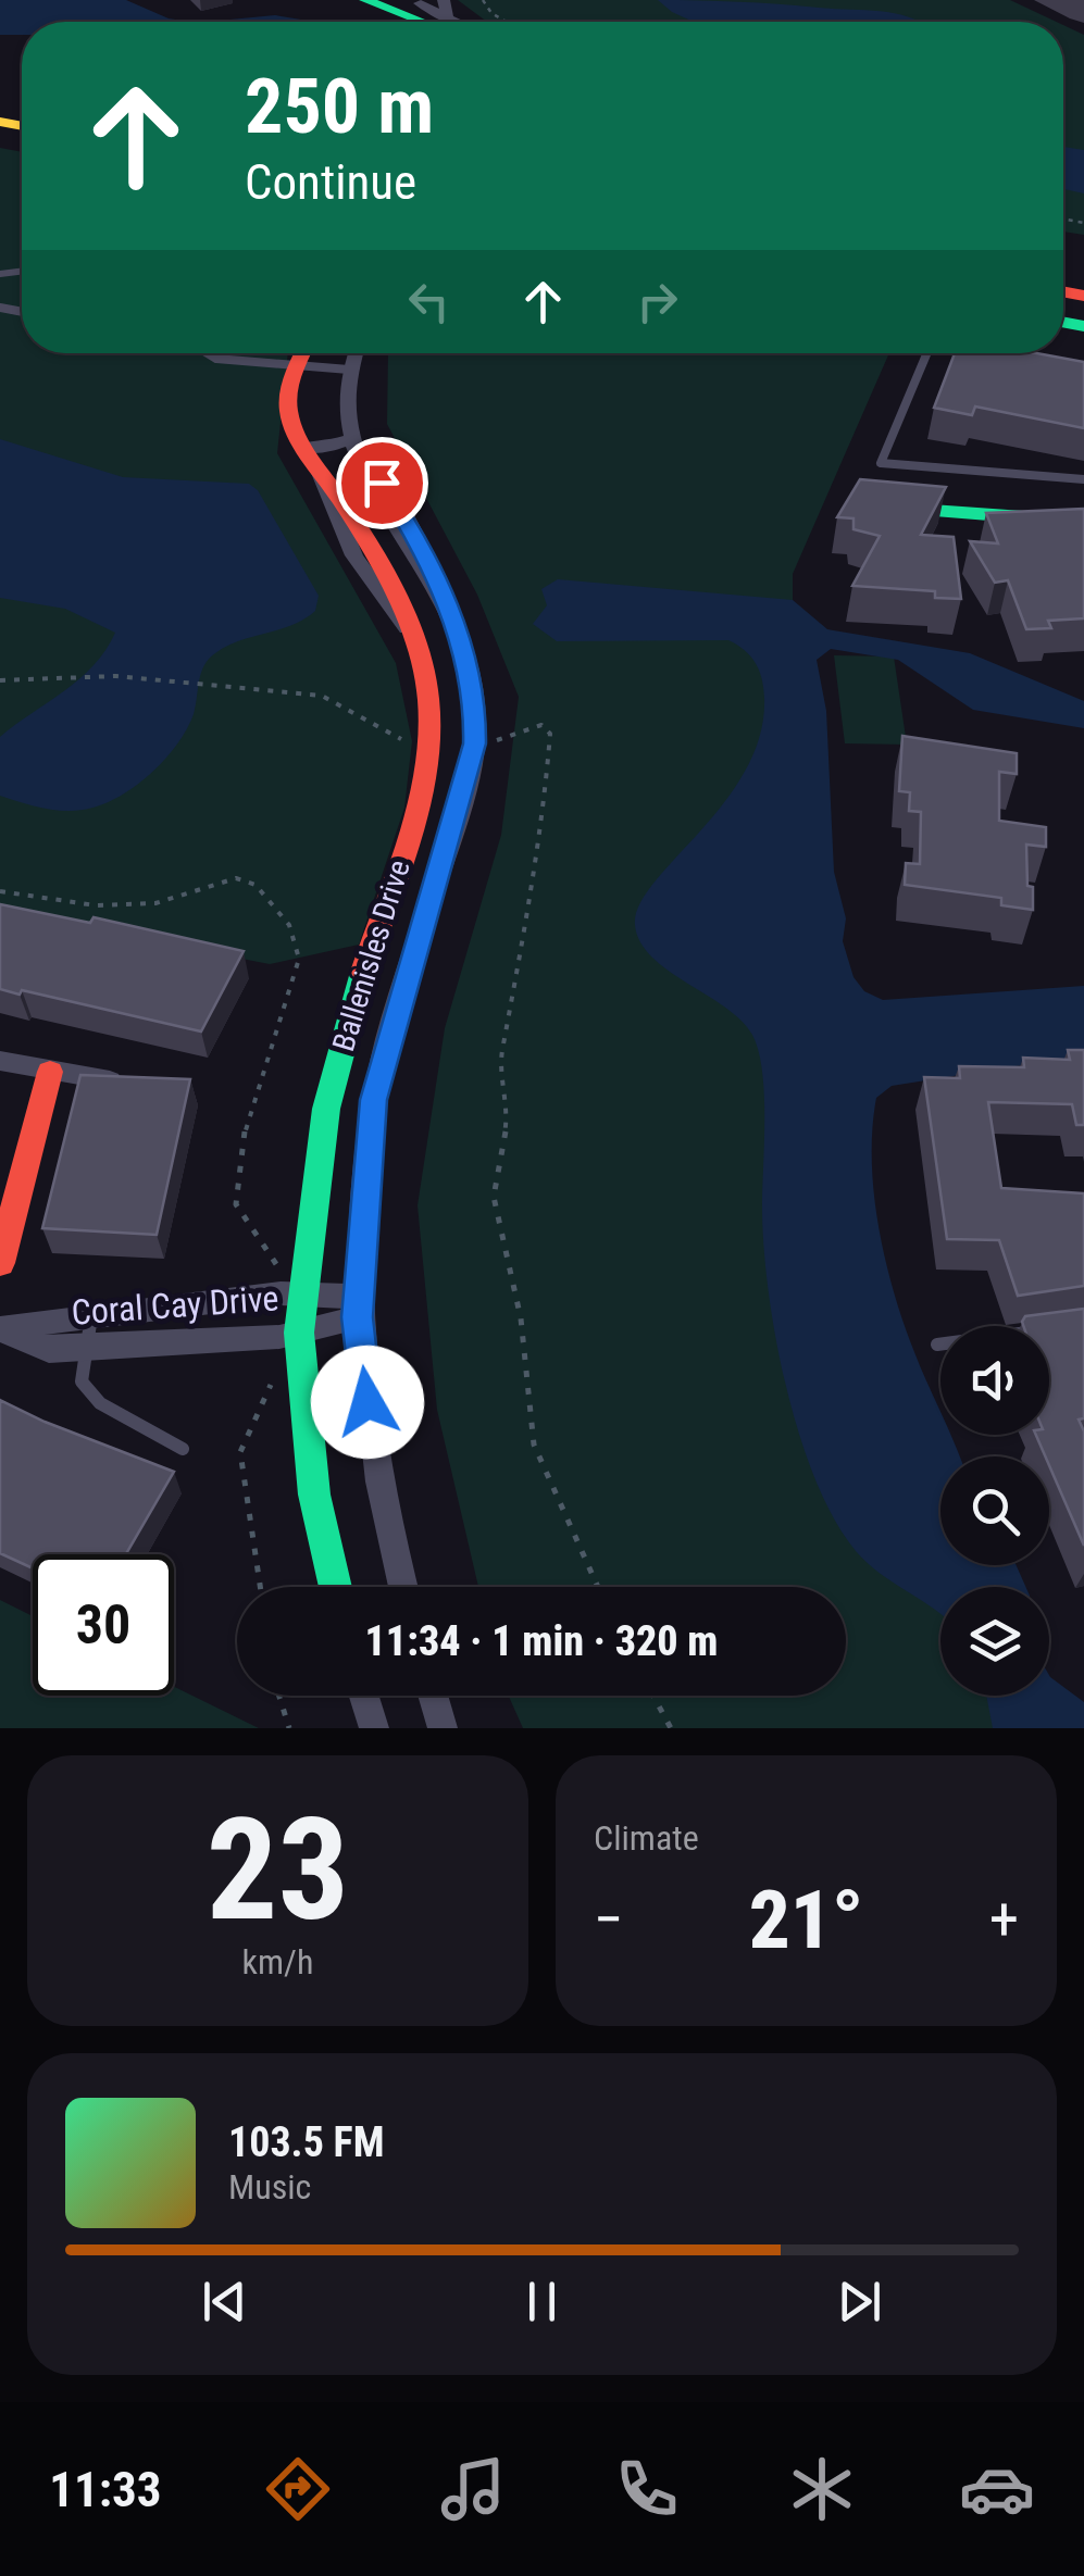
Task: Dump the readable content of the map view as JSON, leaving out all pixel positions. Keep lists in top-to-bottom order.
{
  "streets": {
    "street": ["Ballenisles Drive", "Coral Cay Drive"]
  },
  "crossings": [
    ["Ballenisles Drive", "Coral Cay Drive"]
  ],
  "page": {
    "turn": ["250 m", "Continue"],
    "limit": "30",
    "trip": "11:34 · 1 min · 320 m",
    "tile": [
      ["23", "km/h"],
      "Climate"
    ],
    "heat": ["−", "21°", "+"],
    "song": ["103.5 FM", "Music"],
    "tabs": "11:33"
  }
}
